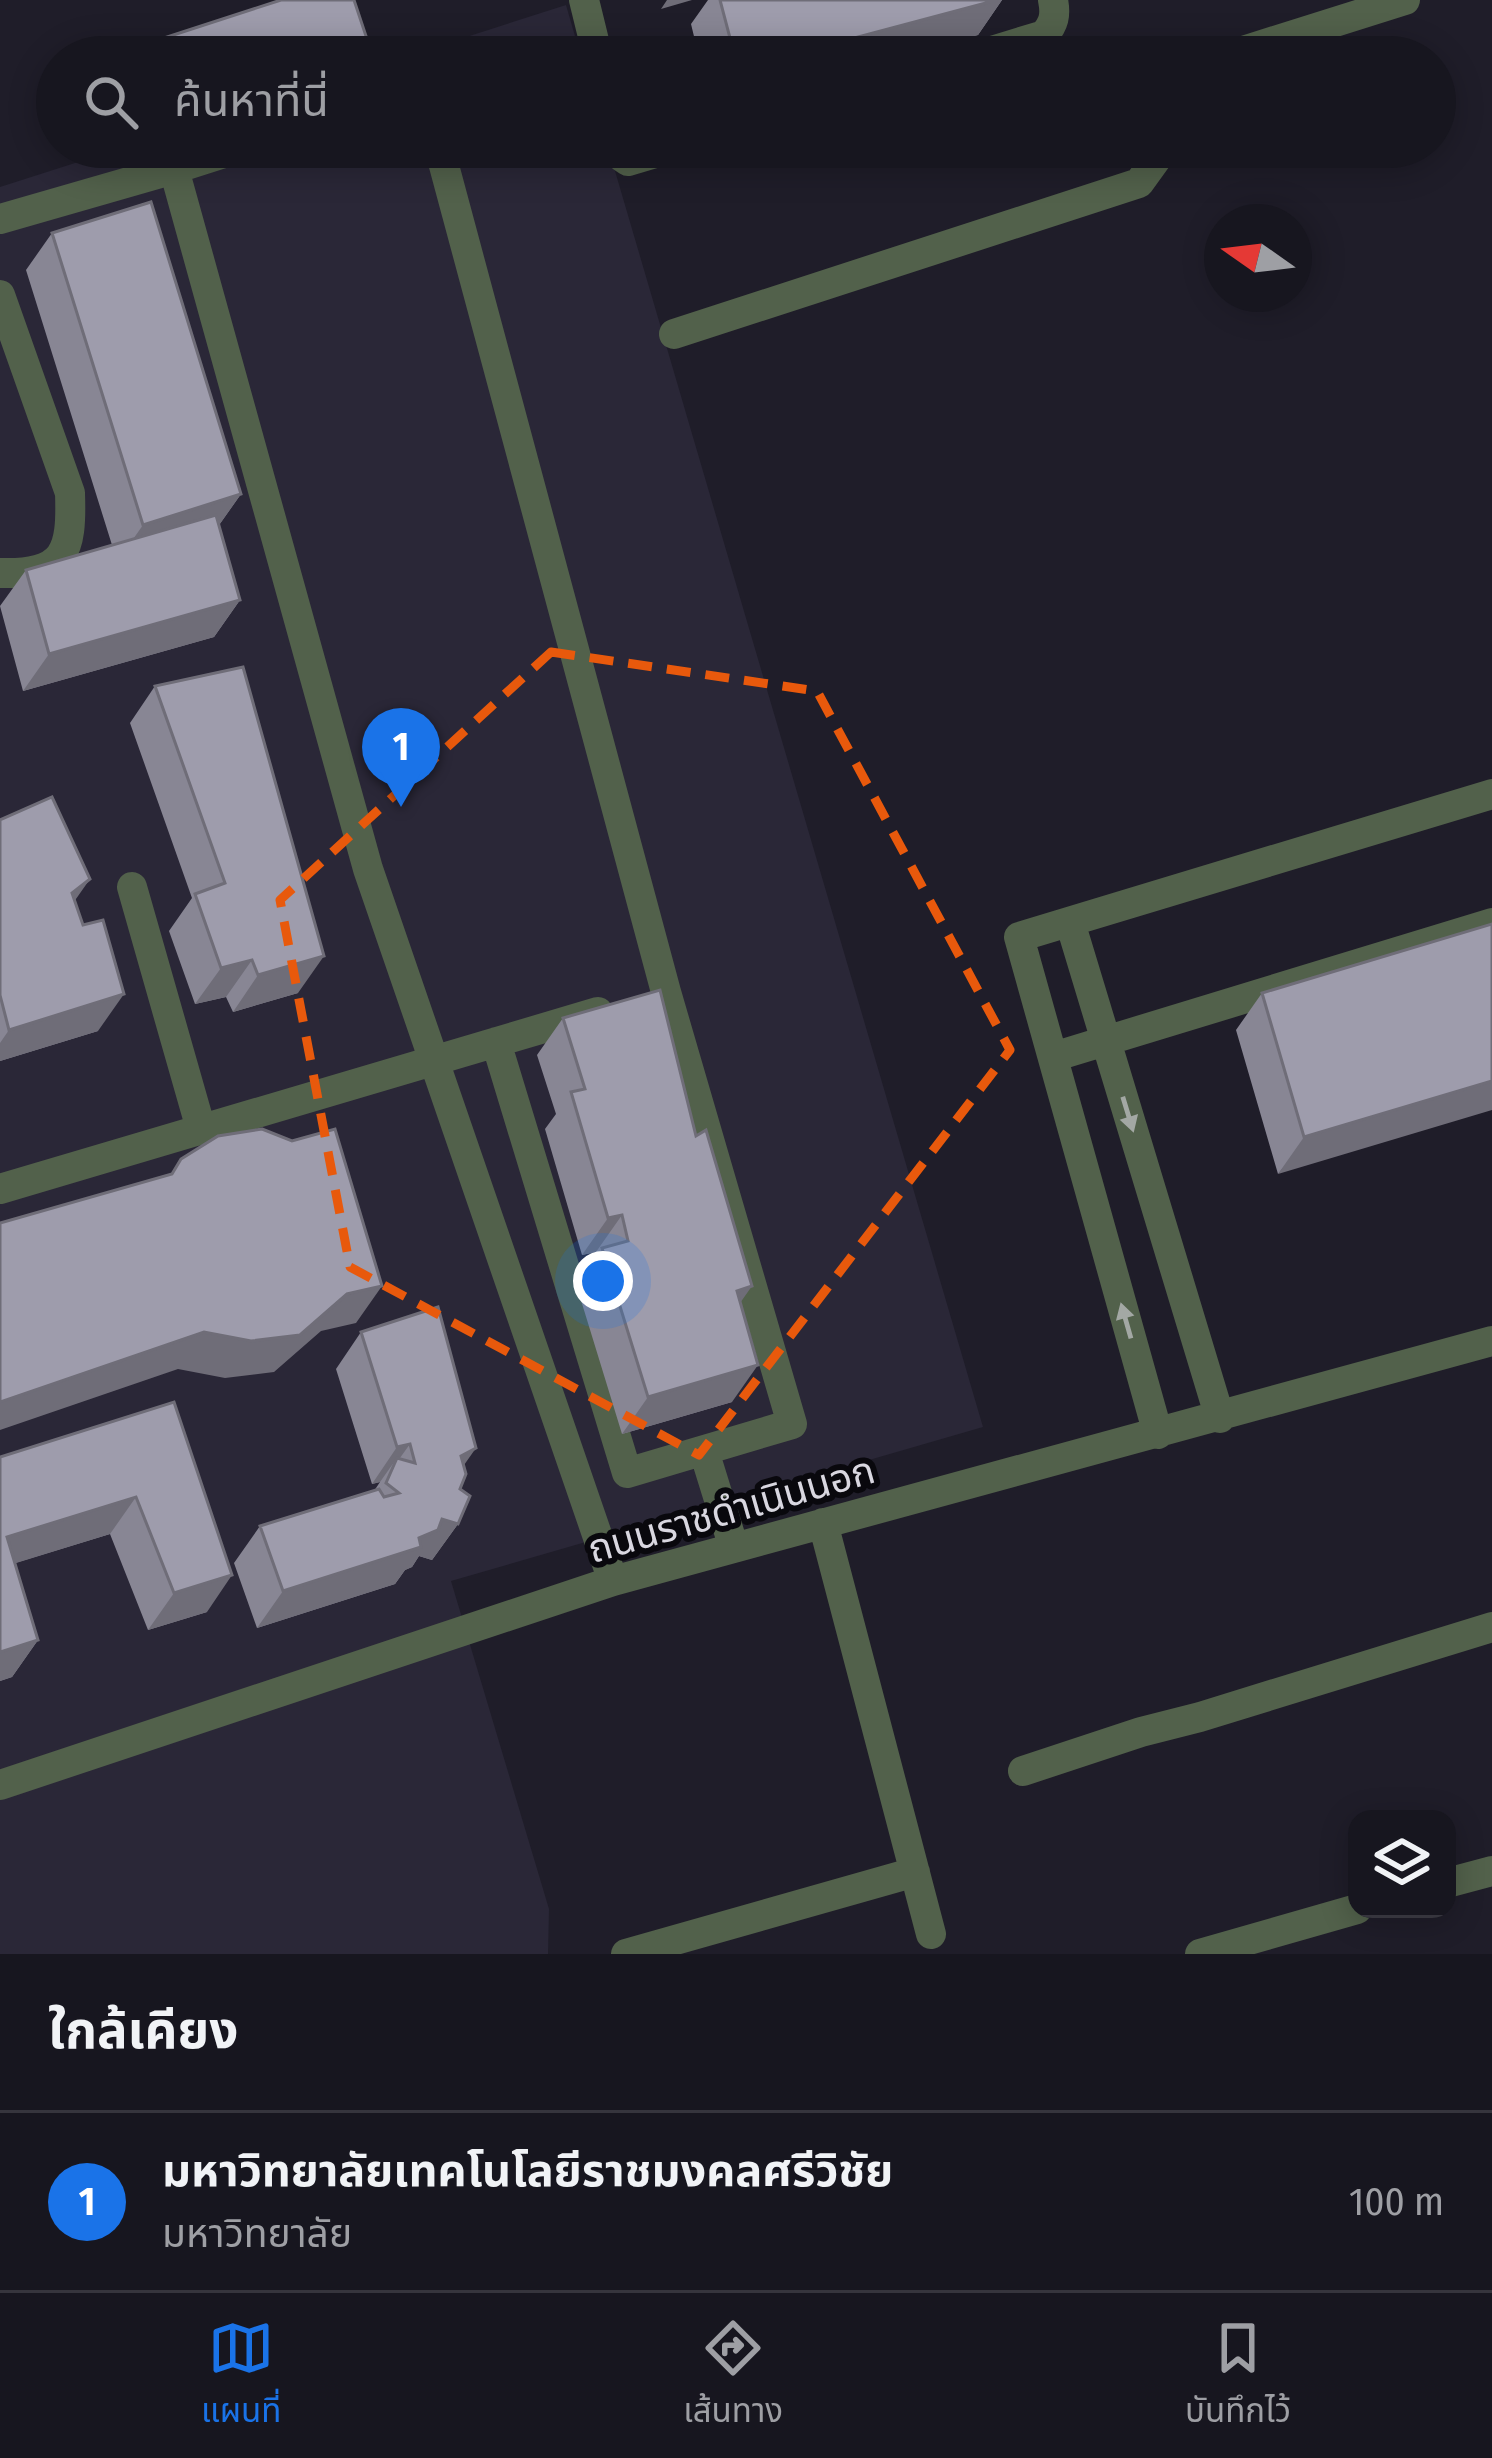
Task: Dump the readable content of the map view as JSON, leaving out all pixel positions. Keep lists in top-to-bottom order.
{
  "streets": {
    "street": ["ถนนราชดำเนินนอก"]
  },
  "north": "left",
  "page": {
    "search": "ค้นหาที่นี่",
    "pins": "1",
    "heading": "ใกล้เคียง",
    "list": [
      {
        "mark": "1",
        "name": "มหาวิทยาลัยเทคโนโลยีราชมงคลศรีวิชัย",
        "note": "มหาวิทยาลัย",
        "value": "100 m"
      }
    ],
    "nav": ["แผนที่", "เส้นทาง", "บันทึกไว้"]
  }
}
